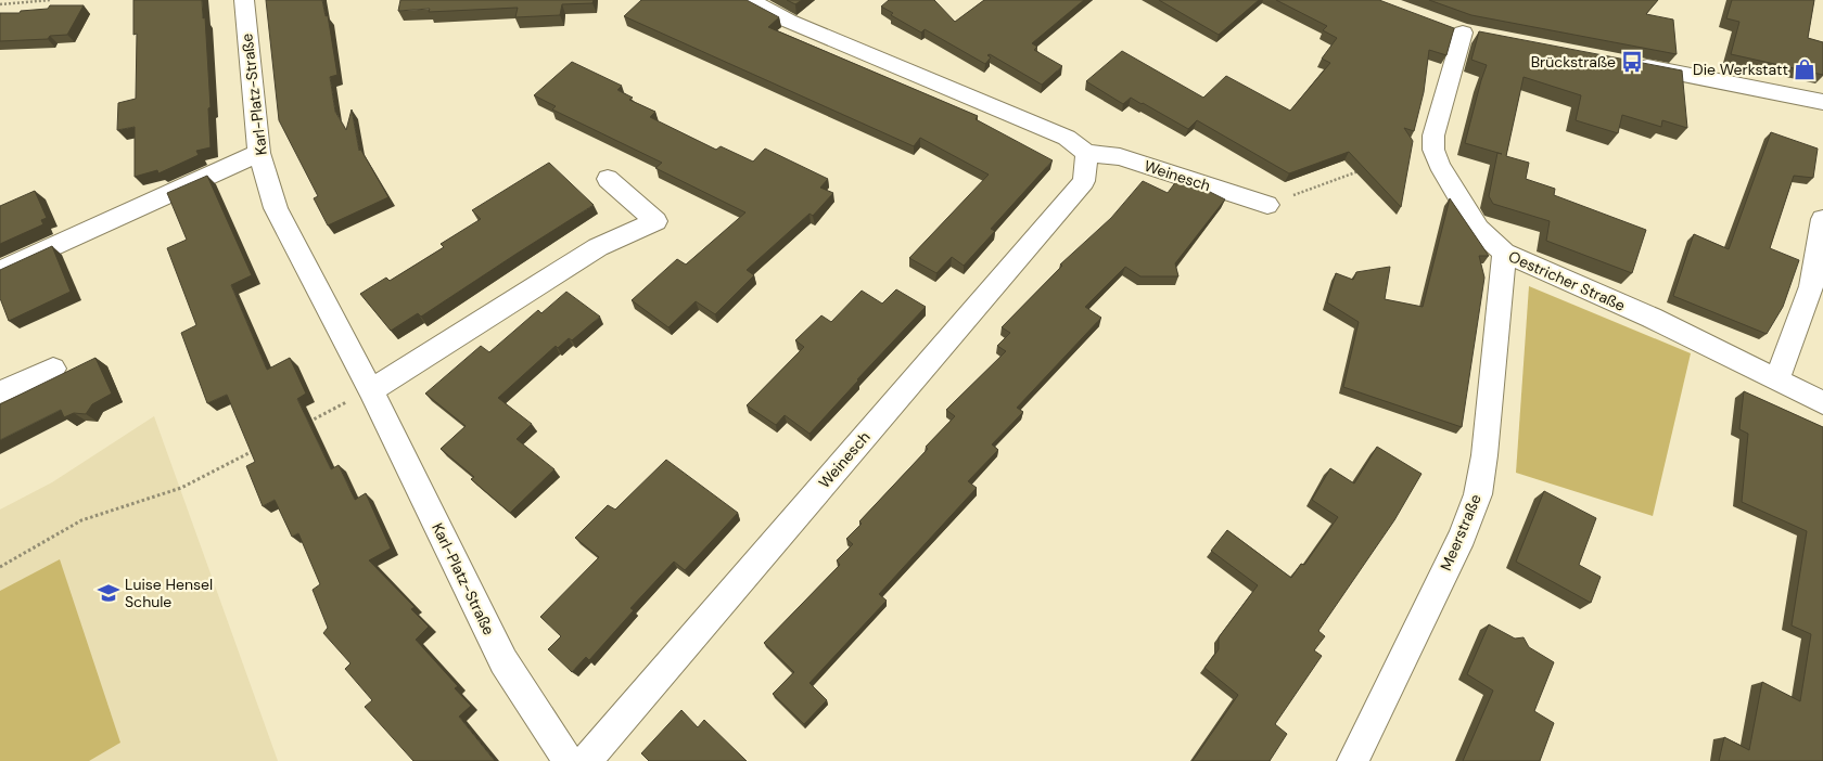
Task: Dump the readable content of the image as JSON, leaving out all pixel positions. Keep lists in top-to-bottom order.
{
  "streets": {
    "street": [
      "Karl-Platz-Straße",
      "Weinesch",
      "Oestricher Straße",
      "Meerstraße"
    ]
  },
  "crossings": [
    ["Oestricher Straße", "Meerstraße"]
  ],
  "places": {
    "bus stop": ["Brückstraße"],
    "shop": ["Die Werkstatt"],
    "school or university": ["Luise Hensel Schule"]
  }
}
